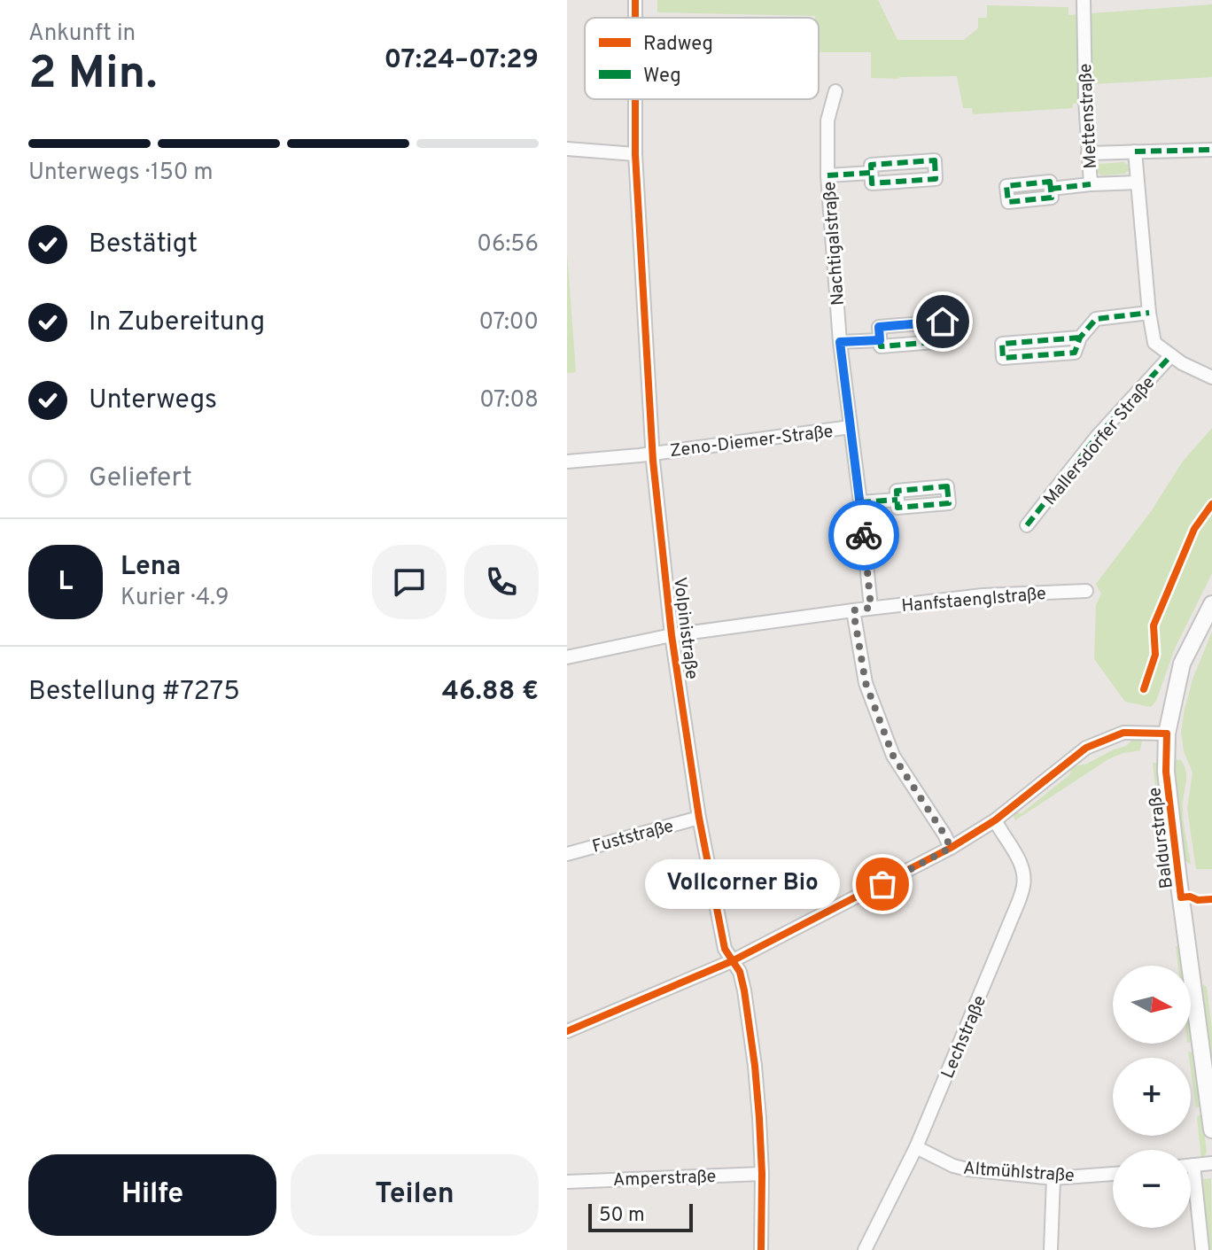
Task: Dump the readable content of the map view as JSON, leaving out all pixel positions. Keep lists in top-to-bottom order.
{
  "streets": {
    "street": [
      "Mettenstraße",
      "Nachtigalstraße",
      "Zeno-Diemer-Straße",
      "Mallersdorfer Straße",
      "Hanfstaenglstraße",
      "Volpinistraße",
      "Fuststraße",
      "Baldurstraße",
      "Lechstraße",
      "Altmühlstraße",
      "Amperstraße"
    ]
  },
  "crossings": [
    ["Nachtigalstraße", "Zeno-Diemer-Straße"],
    ["Nachtigalstraße", "Hanfstaenglstraße"],
    ["Zeno-Diemer-Straße", "Volpinistraße"],
    ["Hanfstaenglstraße", "Volpinistraße"],
    ["Volpinistraße", "Fuststraße"],
    ["Volpinistraße", "Amperstraße"],
    ["Lechstraße", "Altmühlstraße"]
  ],
  "places": ["Vollcorner Bio"],
  "legend": ["Radweg", "Weg"],
  "scale_bar": "50 m",
  "north": "right",
  "page": {
    "heading": ["2 Min.", "Ankunft in", "07:24–07:29"],
    "panel": [
      "Lena",
      "Kurier · 4.9",
      "Bestellung #7275",
      "46.88 €"
    ],
    "bar": "Unterwegs · 150 m",
    "list": [
      ["Bestätigt", "06:56"],
      ["In Zubereitung", "07:00"],
      ["Unterwegs", "07:08"],
      "Geliefert"
    ],
    "round": "L",
    "bubble": "Vollcorner Bio",
    "map_buttons": ["+", "−"],
    "buttons": ["Hilfe", "Teilen"],
    "scale": "50 m"
  }
}
